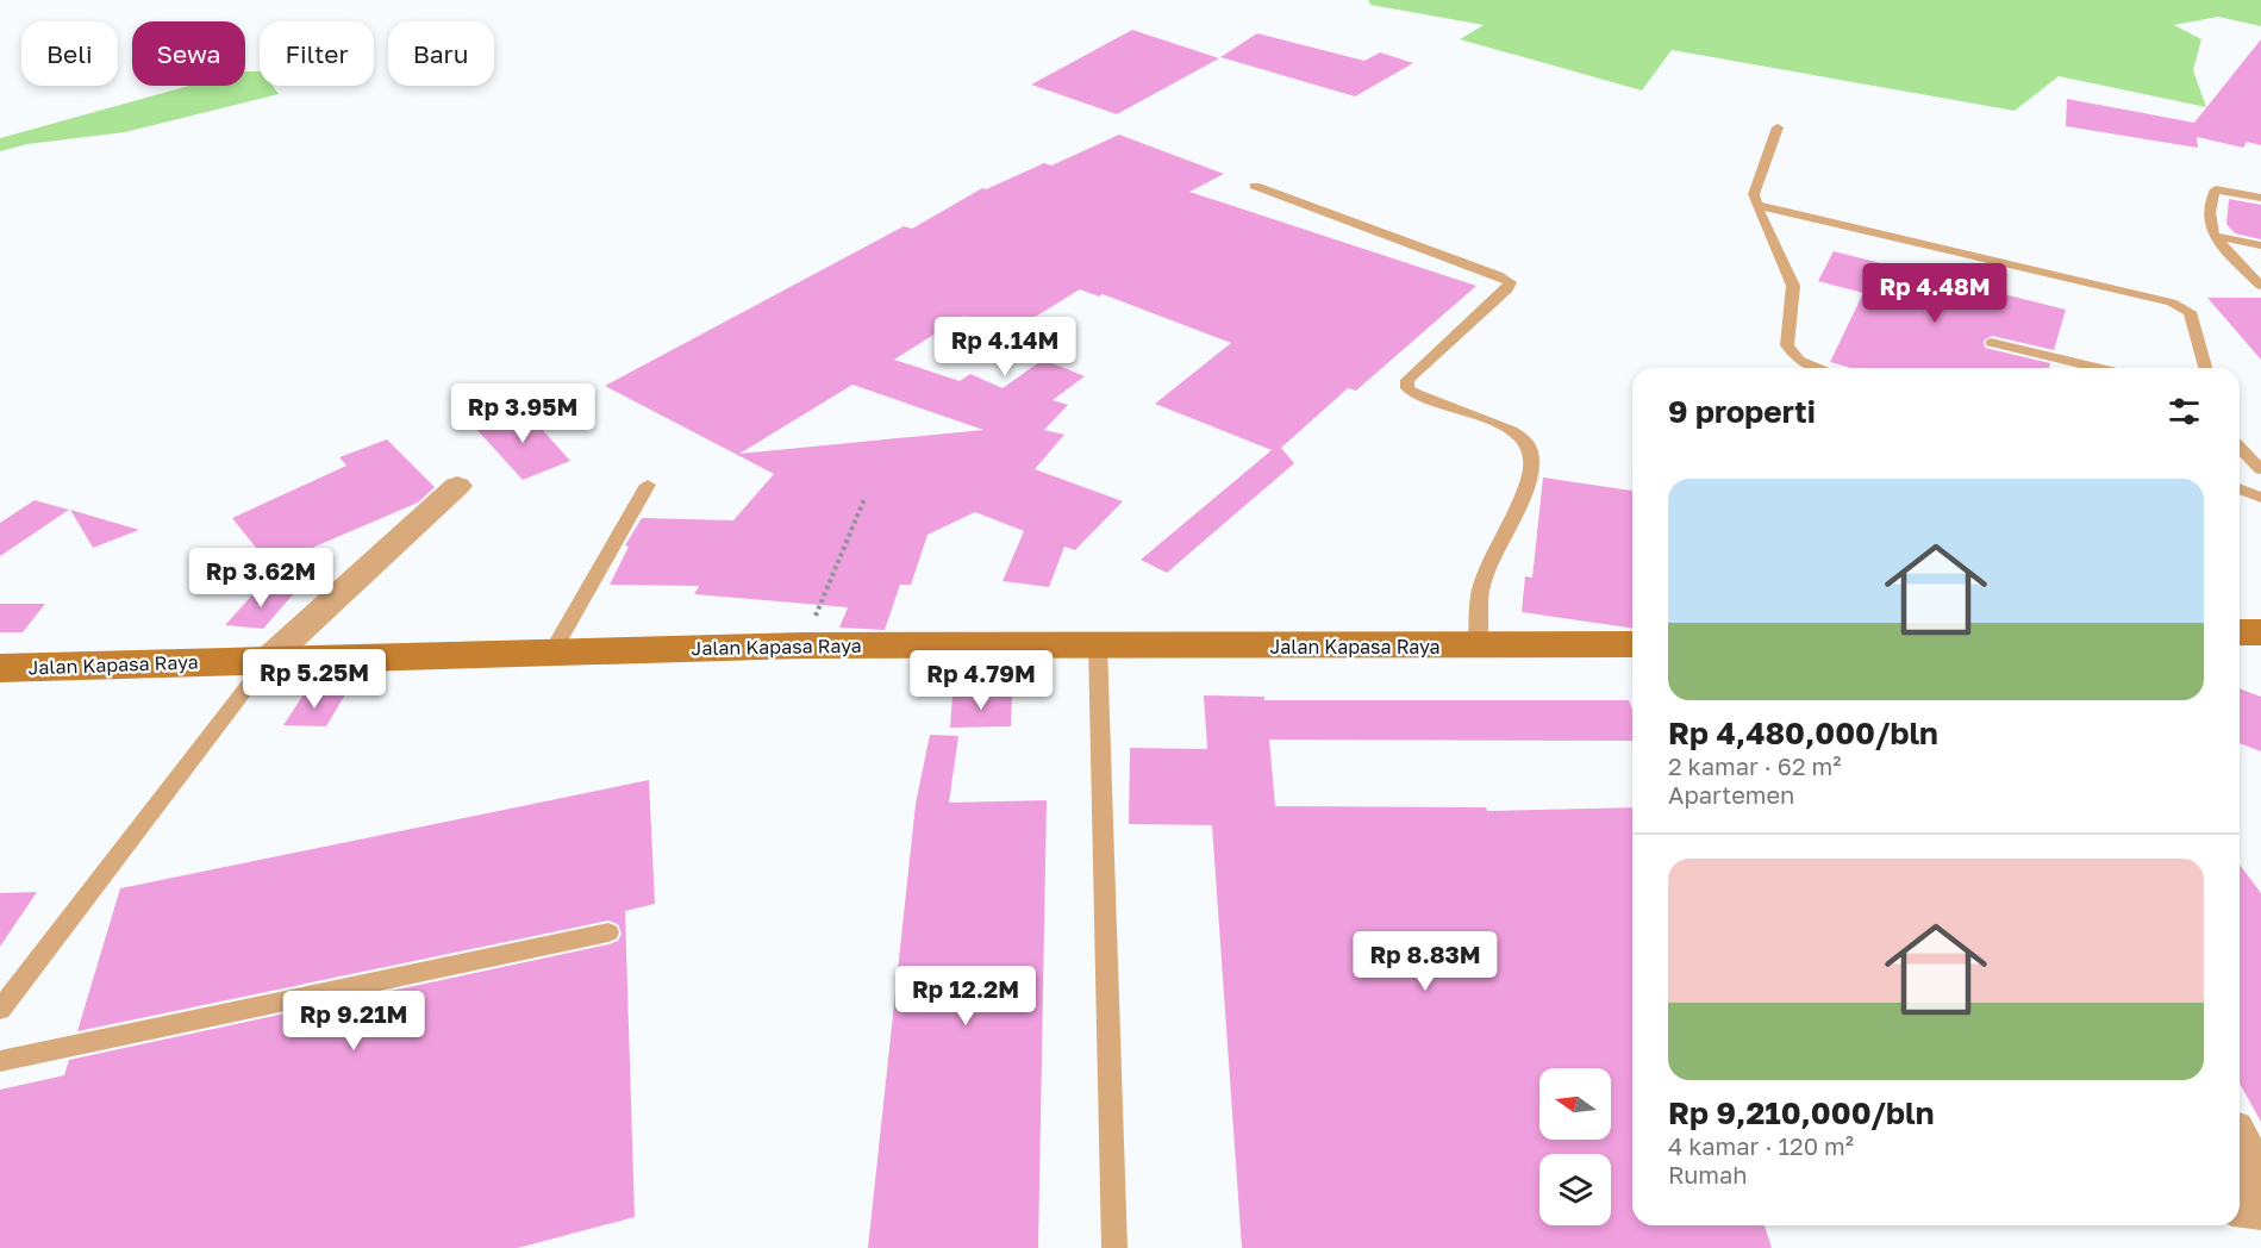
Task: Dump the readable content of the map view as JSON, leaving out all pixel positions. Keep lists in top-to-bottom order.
{
  "streets": {
    "main road": ["Jalan Kapasa Raya"]
  },
  "north": "left",
  "page": {
    "chip": [
      "Beli",
      "Sewa",
      "Filter",
      "Baru"
    ],
    "price": [
      "Rp 4.48M",
      "Rp 4.14M",
      "Rp 3.95M",
      "Rp 3.62M",
      "Rp 5.25M",
      "Rp 4.79M",
      "Rp 8.83M",
      "Rp 12.2M",
      "Rp 9.21M"
    ],
    "heading": "9 properti",
    "list": [
      {
        "name": "Rp 4,480,000/bln",
        "note": "2 kamar · 62 m² · Apartemen"
      },
      {
        "name": "Rp 9,210,000/bln",
        "note": "4 kamar · 120 m² · Rumah"
      }
    ]
  }
}
